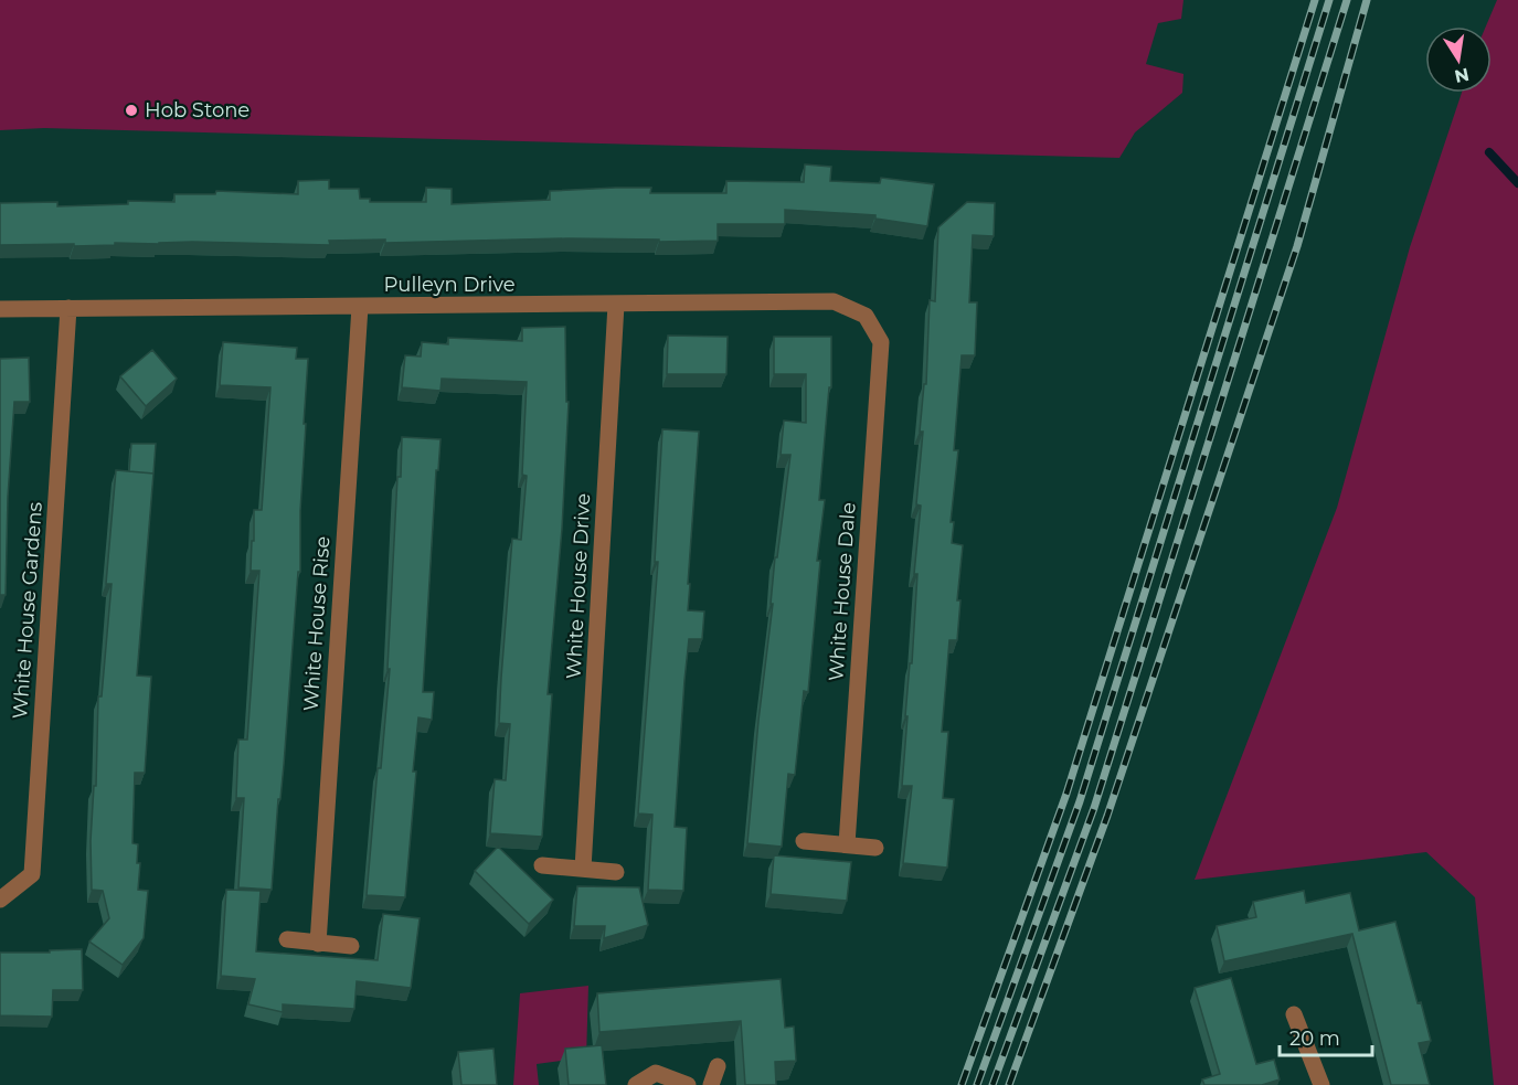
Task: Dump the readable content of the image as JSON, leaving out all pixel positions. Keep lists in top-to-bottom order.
{
  "streets": {
    "street": [
      "Pulleyn Drive",
      "White House Drive",
      "White House Dale",
      "White House Gardens",
      "White House Rise"
    ]
  },
  "crossings": [
    ["Pulleyn Drive", "White House Drive"],
    ["Pulleyn Drive", "White House Dale"],
    ["Pulleyn Drive", "White House Gardens"],
    ["Pulleyn Drive", "White House Rise"]
  ],
  "places": ["Hob Stone"],
  "scale_bar": "20 m",
  "north": "bottom"
}
